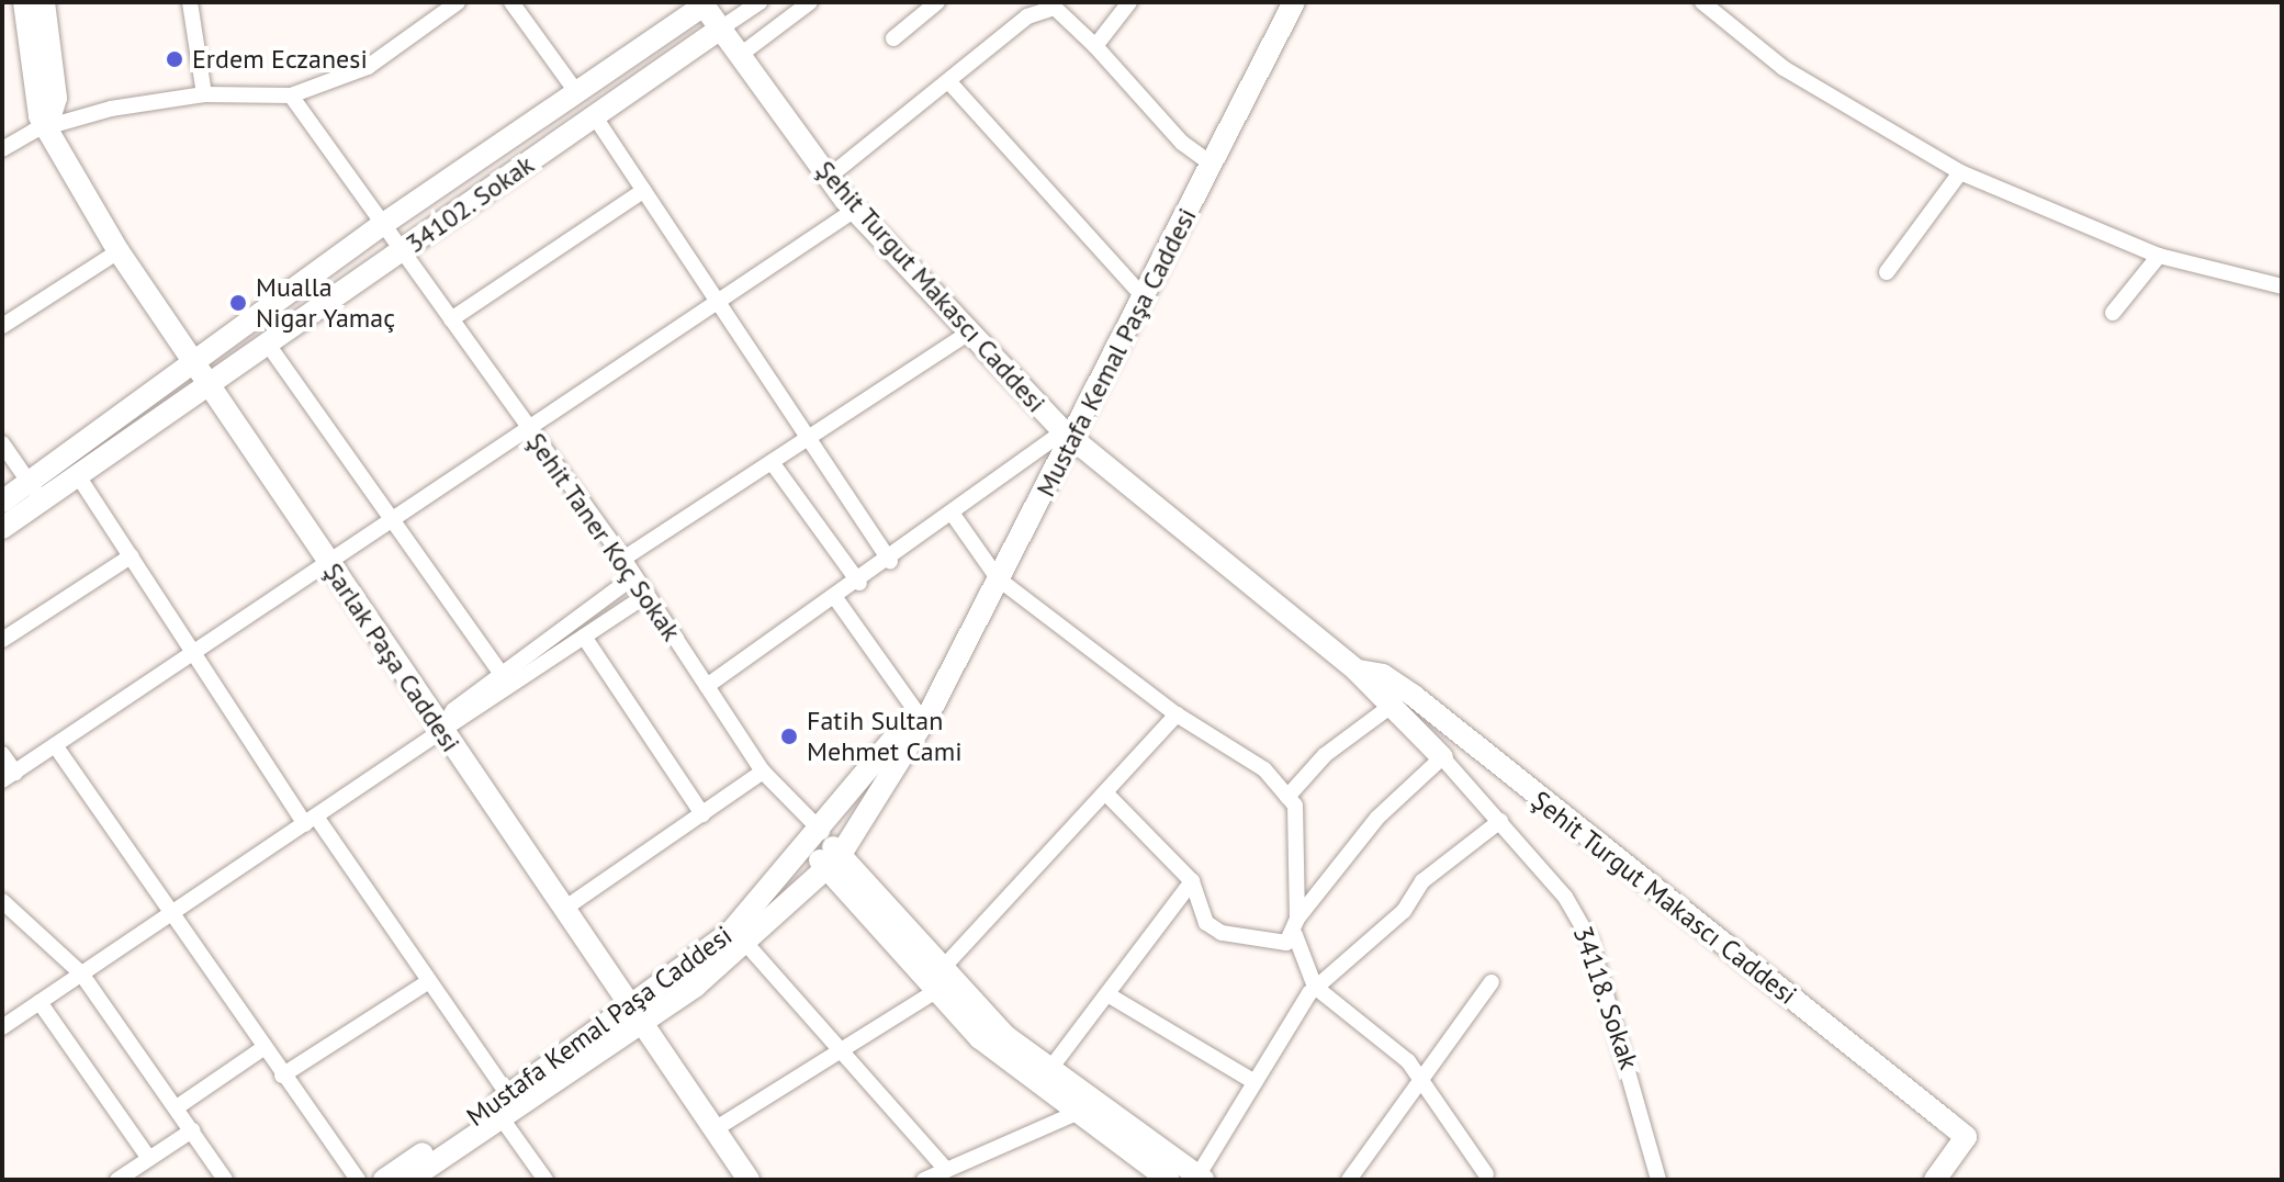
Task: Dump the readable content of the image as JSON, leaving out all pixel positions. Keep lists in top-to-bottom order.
{
  "streets": {
    "street": [
      "34102. Sokak",
      "Şehit Turgut Makascı Caddesi",
      "Mustafa Kemal Paşa Caddesi",
      "Şehit Taner Koç Sokak",
      "Şarlak Paşa Caddesi",
      "34118. Sokak"
    ]
  },
  "crossings": [
    ["34102. Sokak", "Şehit Turgut Makascı Caddesi"],
    ["34102. Sokak", "Şehit Taner Koç Sokak"],
    ["34102. Sokak", "Şarlak Paşa Caddesi"],
    ["Şehit Turgut Makascı Caddesi", "Mustafa Kemal Paşa Caddesi"],
    ["Şehit Turgut Makascı Caddesi", "34118. Sokak"],
    ["Mustafa Kemal Paşa Caddesi", "Şehit Taner Koç Sokak"],
    ["Mustafa Kemal Paşa Caddesi", "Şarlak Paşa Caddesi"]
  ],
  "places": ["Erdem Eczanesi", "Mualla Nigar Yamaç", "Fatih Sultan Mehmet Cami"]
}
